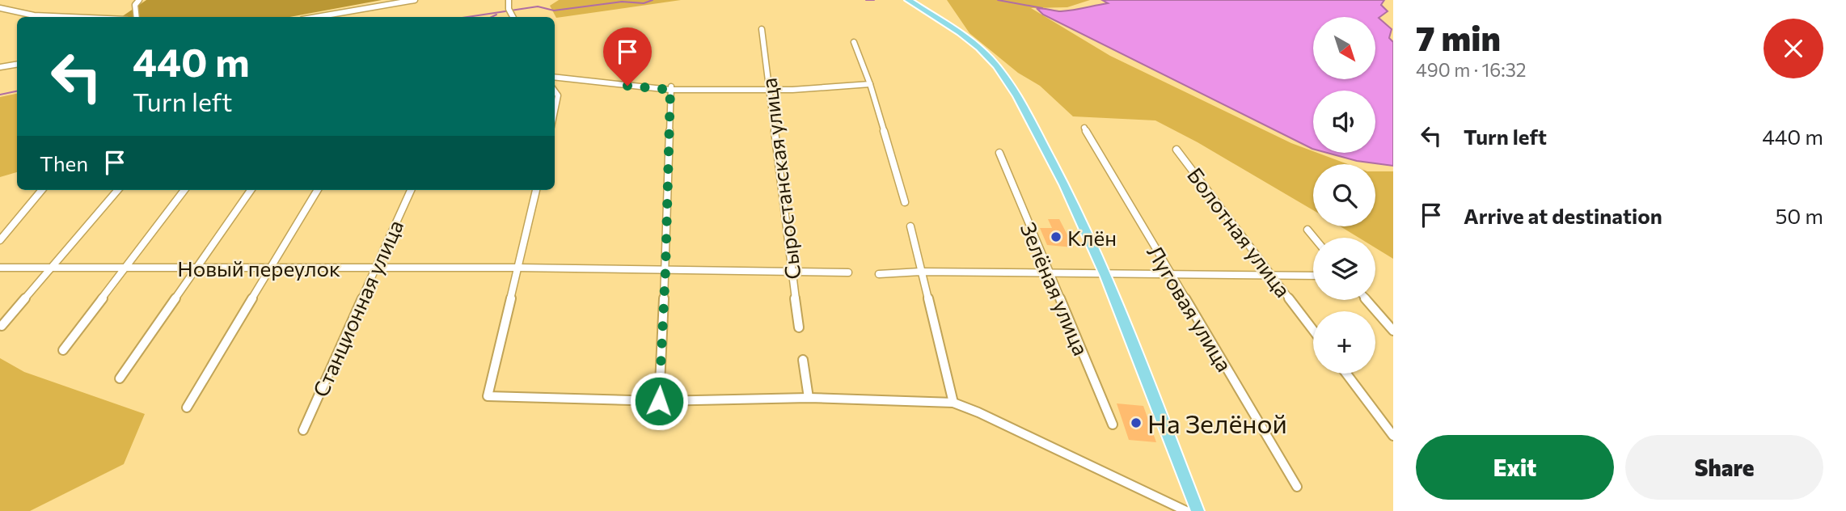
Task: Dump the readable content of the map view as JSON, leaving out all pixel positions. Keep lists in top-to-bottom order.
{
  "streets": {
    "street": [
      "Сыростанская улица",
      "Болотная улица",
      "Новый переулок",
      "Зелёная улица",
      "Станционная улица",
      "Луговая улица"
    ]
  },
  "crossings": [
    ["Сыростанская улица", "Новый переулок"],
    ["Новый переулок", "Станционная улица"]
  ],
  "places": ["Клён", "На Зелёной"],
  "north": "bottom right",
  "page": {
    "heading": ["7 min", "490 m · 16:32"],
    "map_buttons": "+",
    "turn": ["440 m", "Turn left"],
    "list": [
      {
        "name": "Turn left",
        "value": "440 m"
      },
      {
        "name": "Arrive at destination",
        "value": "50 m"
      }
    ],
    "then": "Then",
    "buttons": ["Exit", "Share"]
  }
}
